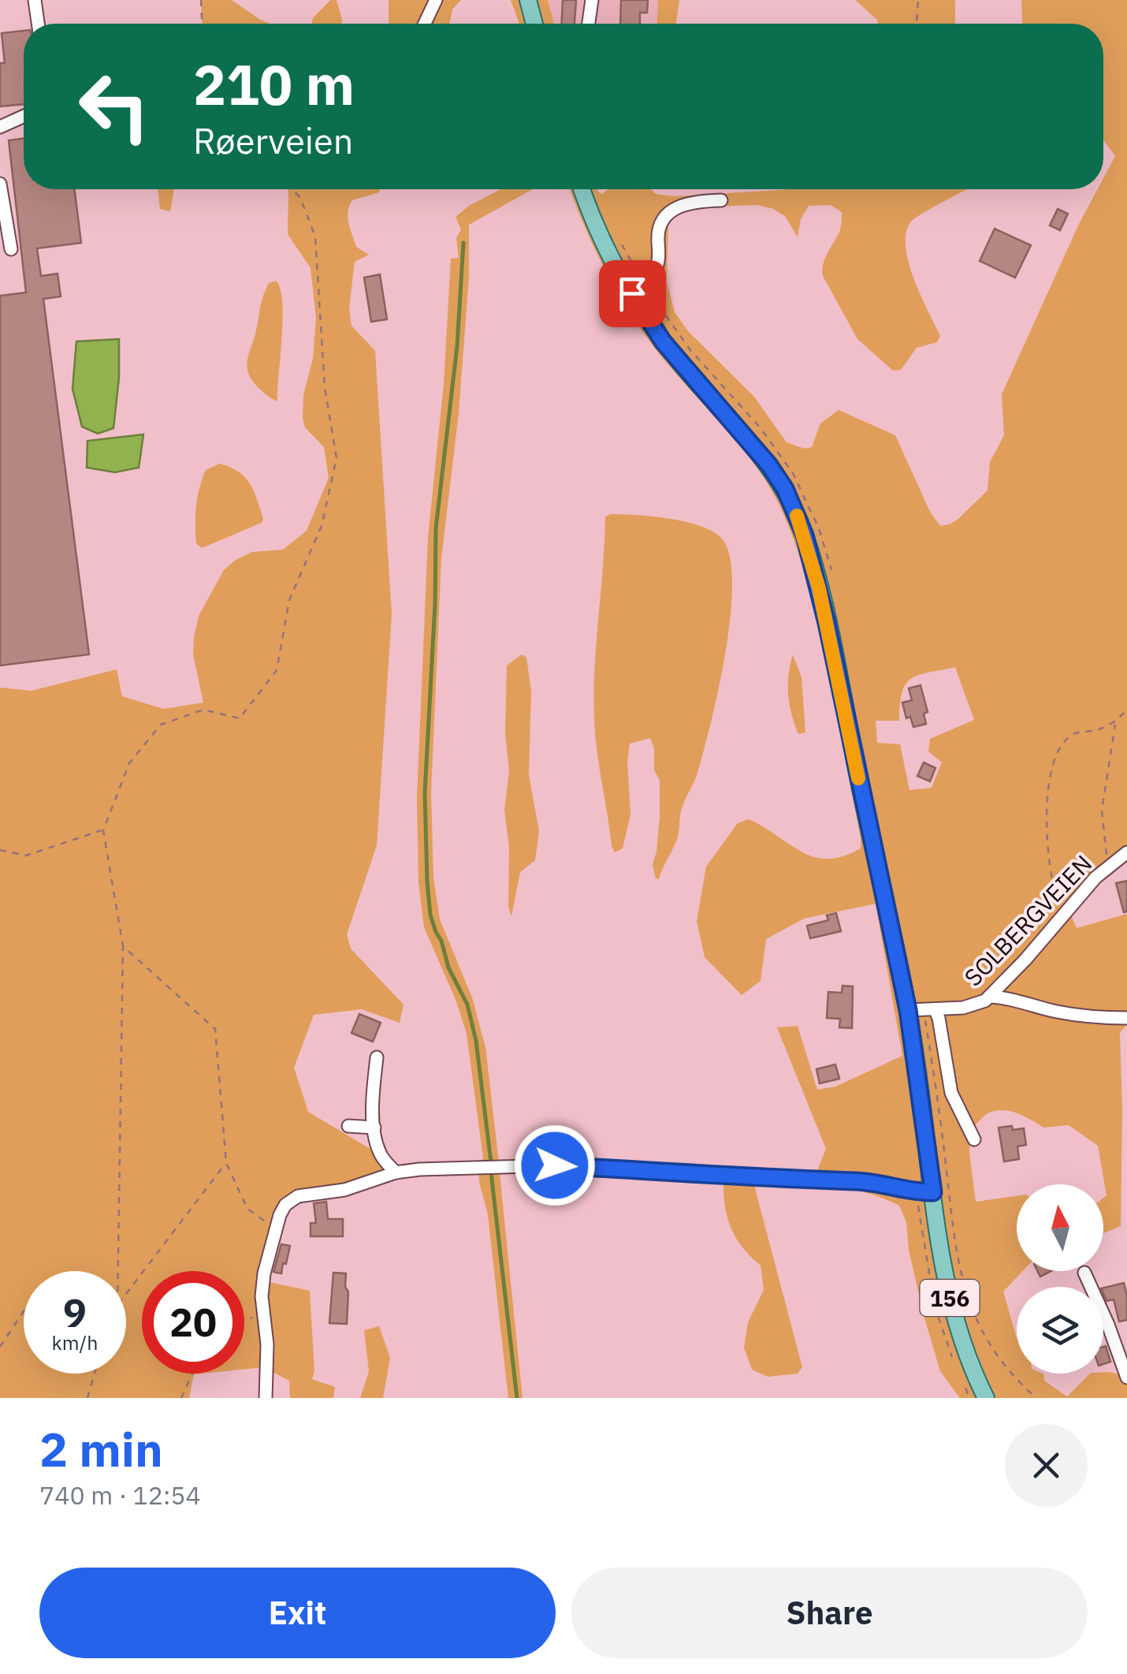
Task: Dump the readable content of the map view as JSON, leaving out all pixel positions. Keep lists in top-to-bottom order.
{
  "streets": {
    "main road": ["156"],
    "street": ["SOLBERGVEIEN"]
  },
  "crossings": [
    ["SOLBERGVEIEN", "156"]
  ],
  "north": "top",
  "page": {
    "turn": ["210 m", "Røerveien"],
    "speed": "9 km/h",
    "limit": "20",
    "heading": ["2 min", "740 m · 12:54"],
    "buttons": ["Exit", "Share"]
  }
}
